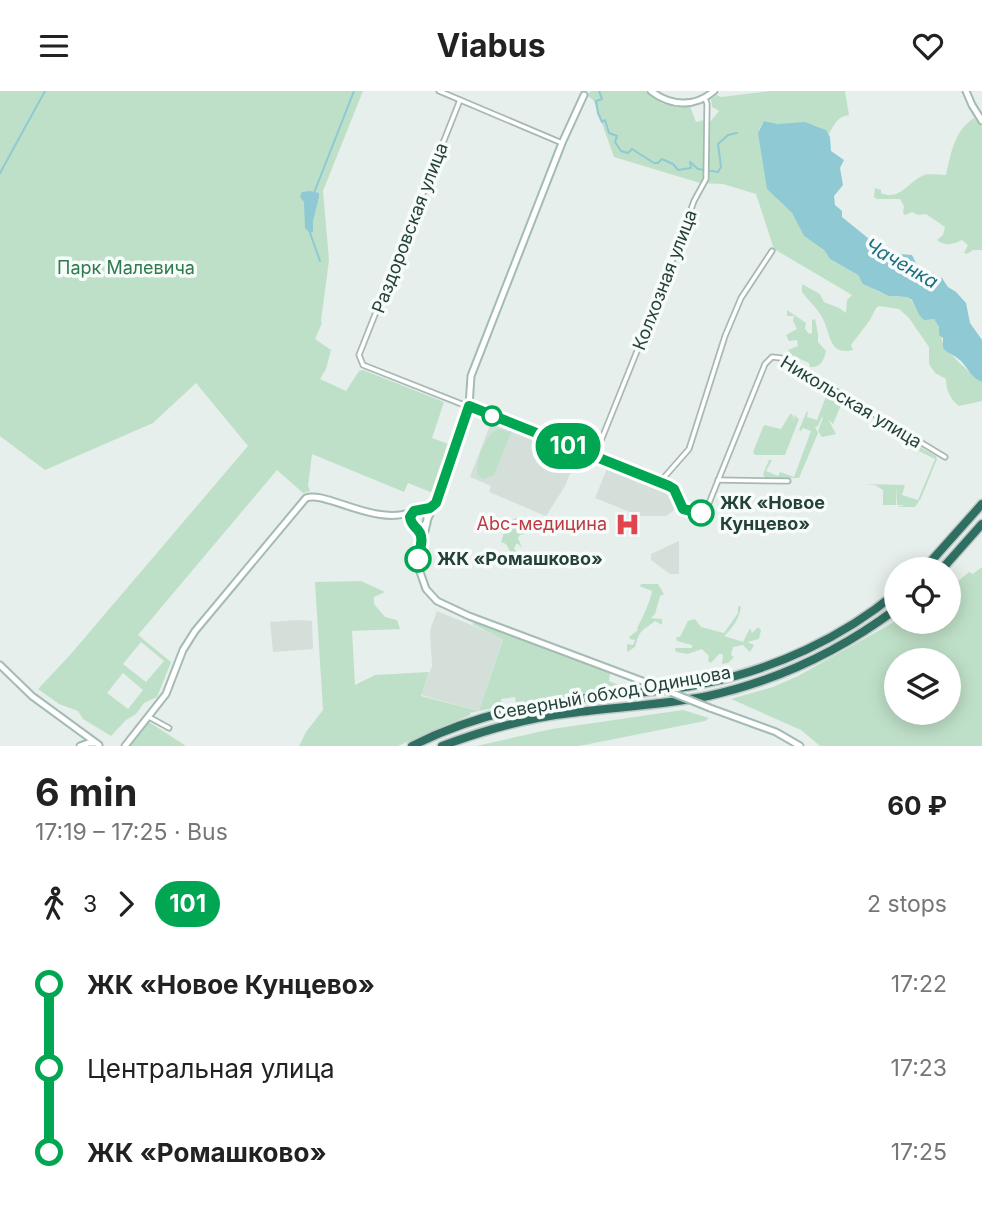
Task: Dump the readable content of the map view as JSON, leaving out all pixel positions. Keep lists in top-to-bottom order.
{
  "streets": {
    "highway": ["Северный обход Одинцова"],
    "street": ["Раздоровская улица", "Колхозная улица", "Никольская улица"]
  },
  "crossings": [
    ["Раздоровская улица", "Никольская улица"],
    ["Колхозная улица", "Никольская улица"]
  ],
  "water": ["Чаченка"],
  "parks": ["Парк Малевича"],
  "places": {
    "other": ["ЖК «Новое Кунцево»", "ЖК «Ромашково»"],
    "hospital": ["Abc-медицина"]
  },
  "lines": ["bus line 101"],
  "page": {
    "header": "Viabus",
    "on_map": "101",
    "heading": ["6 min", "17:19 – 17:25 · Bus", "60 ₽"],
    "legs": ["3", "101", "2 stops"],
    "list": [
      {
        "name": "ЖК «Новое Кунцево»",
        "value": "17:22"
      },
      {
        "name": "Центральная улица",
        "value": "17:23"
      },
      {
        "name": "ЖК «Ромашково»",
        "value": "17:25"
      }
    ]
  }
}
